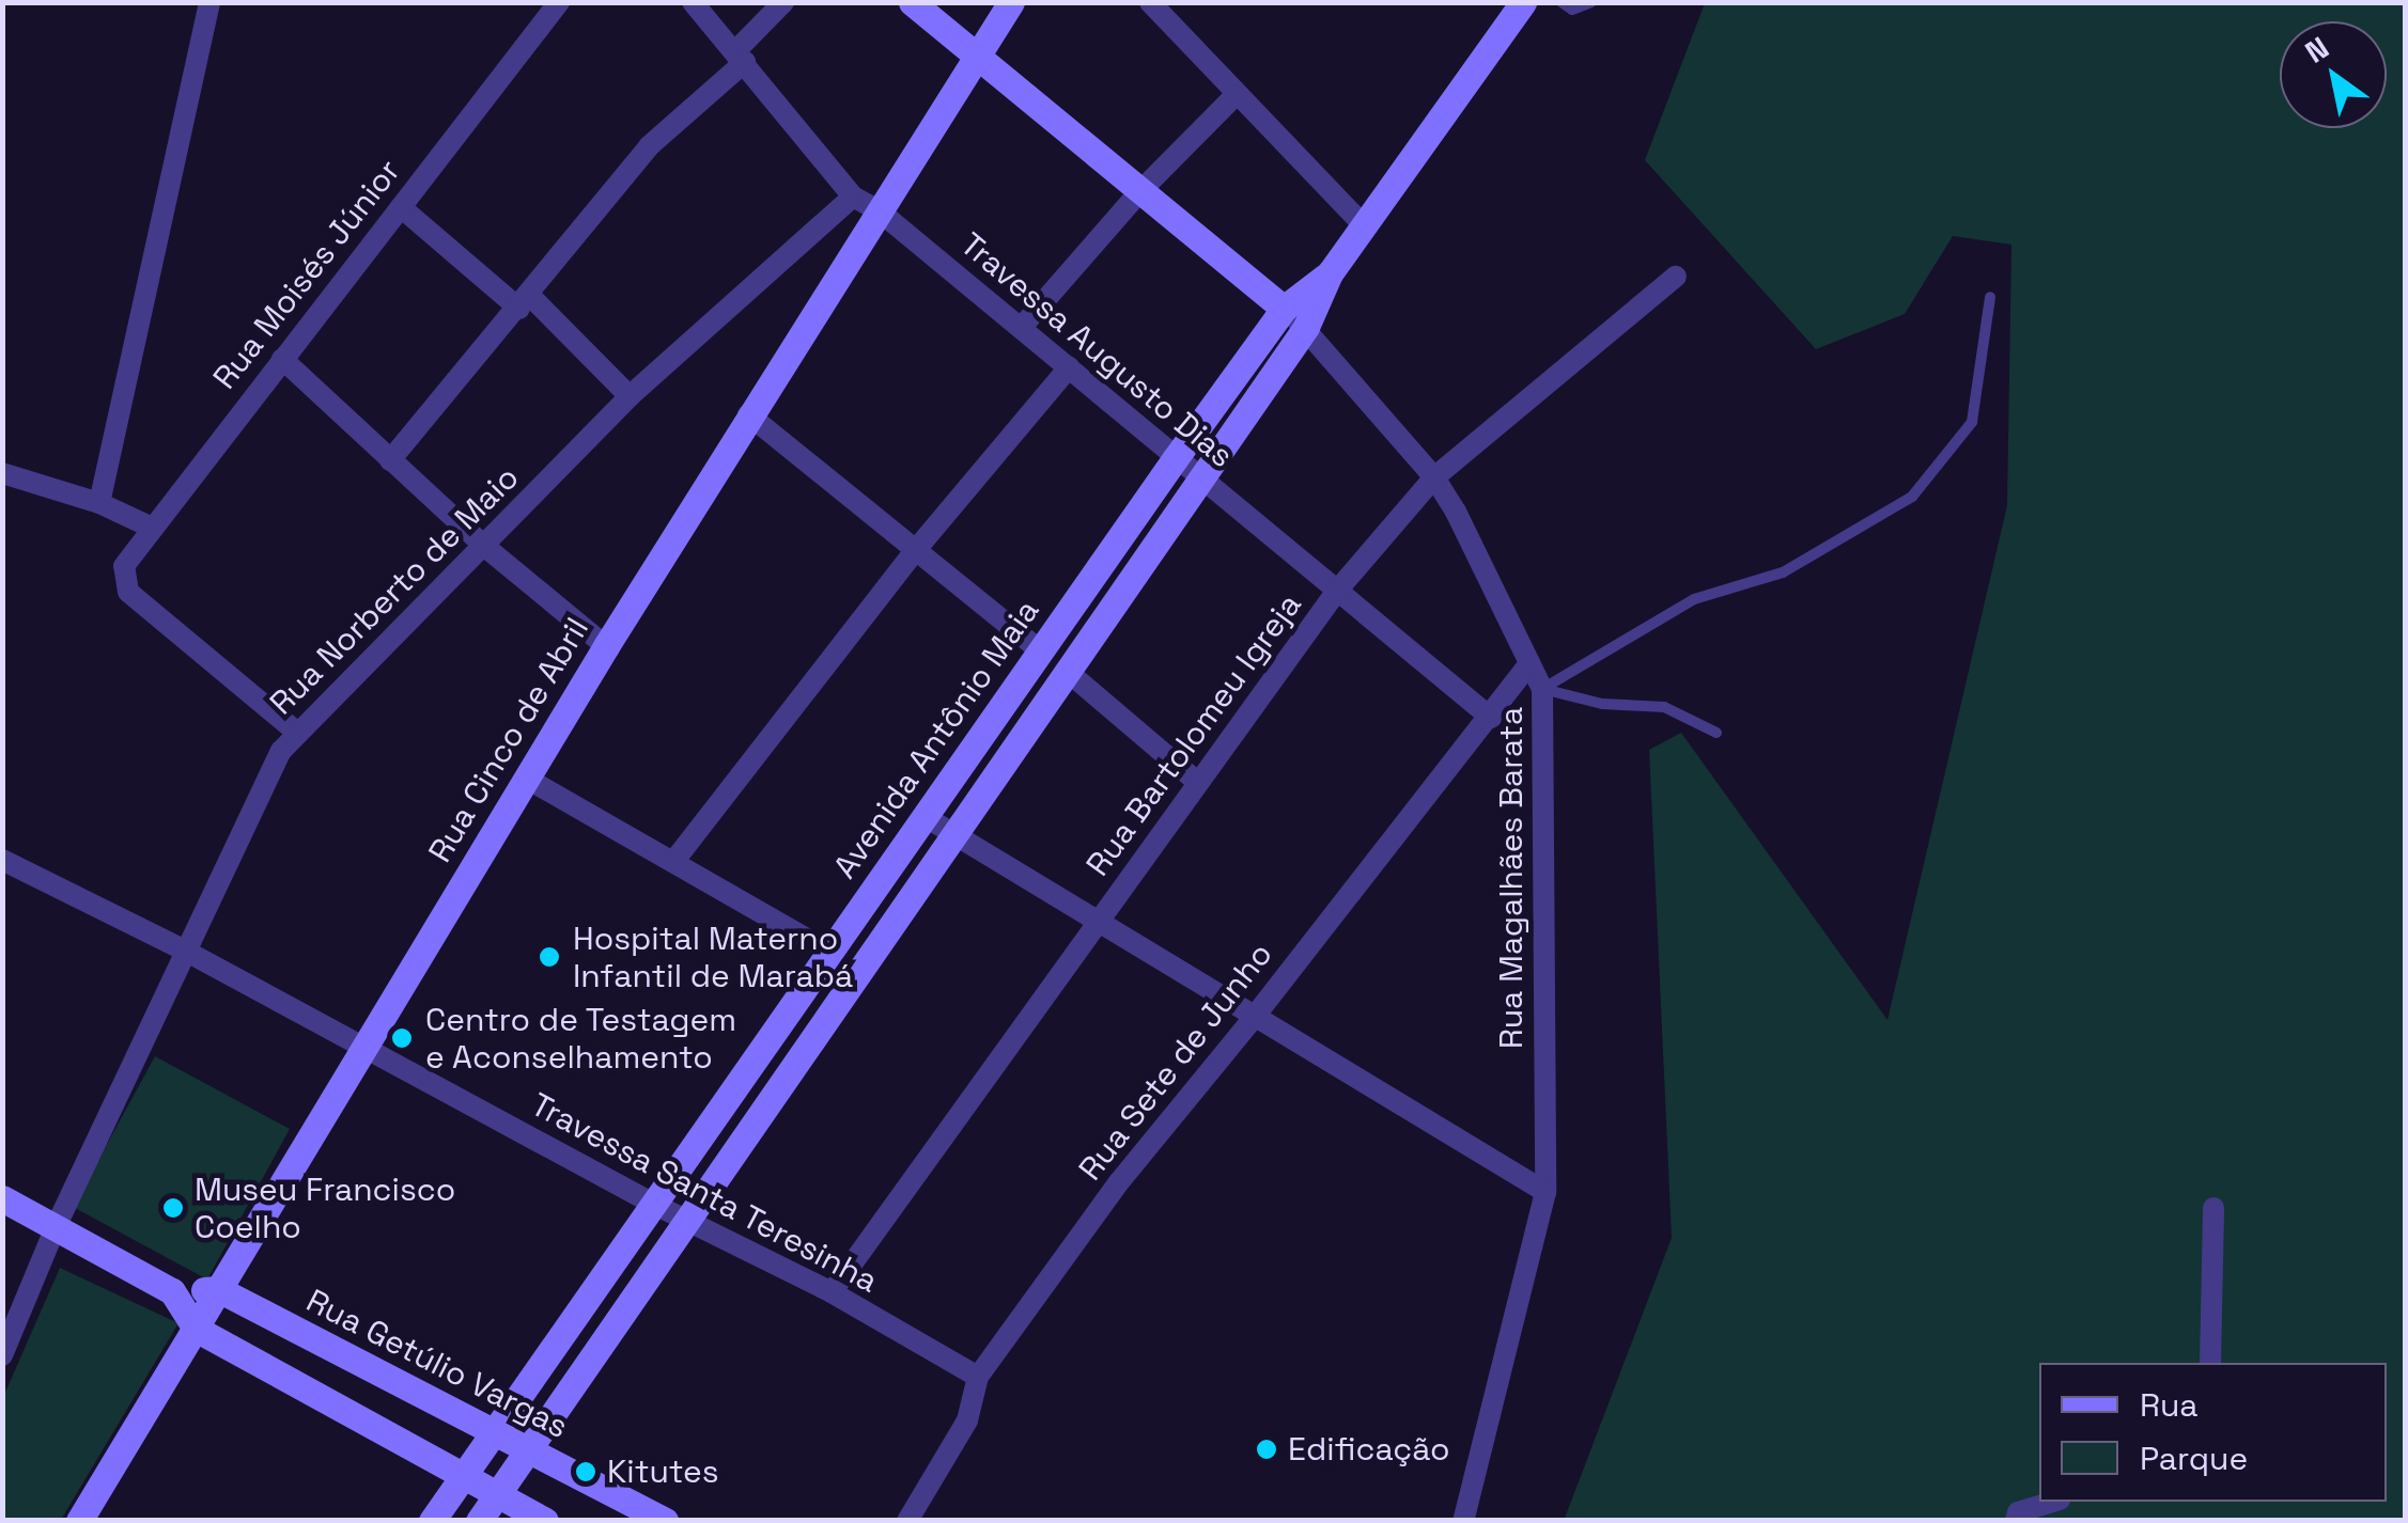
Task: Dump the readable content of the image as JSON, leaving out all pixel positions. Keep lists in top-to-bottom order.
{
  "streets": {
    "street": [
      "Rua Moisés Júnior",
      "Travessa Augusto Dias",
      "Rua Norberto de Maio",
      "Rua Bartolomeu Igreja",
      "Avenida Antônio Maia",
      "Rua Cinco de Abril",
      "Rua Magalhães Barata",
      "Rua Sete de Junho",
      "Travessa Santa Teresinha",
      "Rua Getúlio Vargas"
    ]
  },
  "crossings": [
    ["Rua Moisés Júnior", "Rua Norberto de Maio"],
    ["Travessa Augusto Dias", "Rua Norberto de Maio"],
    ["Travessa Augusto Dias", "Rua Bartolomeu Igreja"],
    ["Travessa Augusto Dias", "Avenida Antônio Maia"],
    ["Travessa Augusto Dias", "Rua Cinco de Abril"],
    ["Travessa Augusto Dias", "Rua Sete de Junho"],
    ["Rua Norberto de Maio", "Travessa Santa Teresinha"],
    ["Rua Bartolomeu Igreja", "Rua Magalhães Barata"],
    ["Rua Bartolomeu Igreja", "Travessa Santa Teresinha"],
    ["Avenida Antônio Maia", "Rua Magalhães Barata"],
    ["Avenida Antônio Maia", "Travessa Santa Teresinha"],
    ["Avenida Antônio Maia", "Rua Getúlio Vargas"],
    ["Rua Cinco de Abril", "Travessa Santa Teresinha"],
    ["Rua Cinco de Abril", "Rua Getúlio Vargas"],
    ["Rua Magalhães Barata", "Rua Sete de Junho"],
    ["Rua Sete de Junho", "Travessa Santa Teresinha"]
  ],
  "places": [
    "Hospital Materno Infantil de Marabá",
    "Centro de Testagem e Aconselhamento",
    "Museu Francisco Coelho",
    "Edificação",
    "Kitutes"
  ],
  "legend": ["Rua", "Parque"],
  "north": "top left"
}
